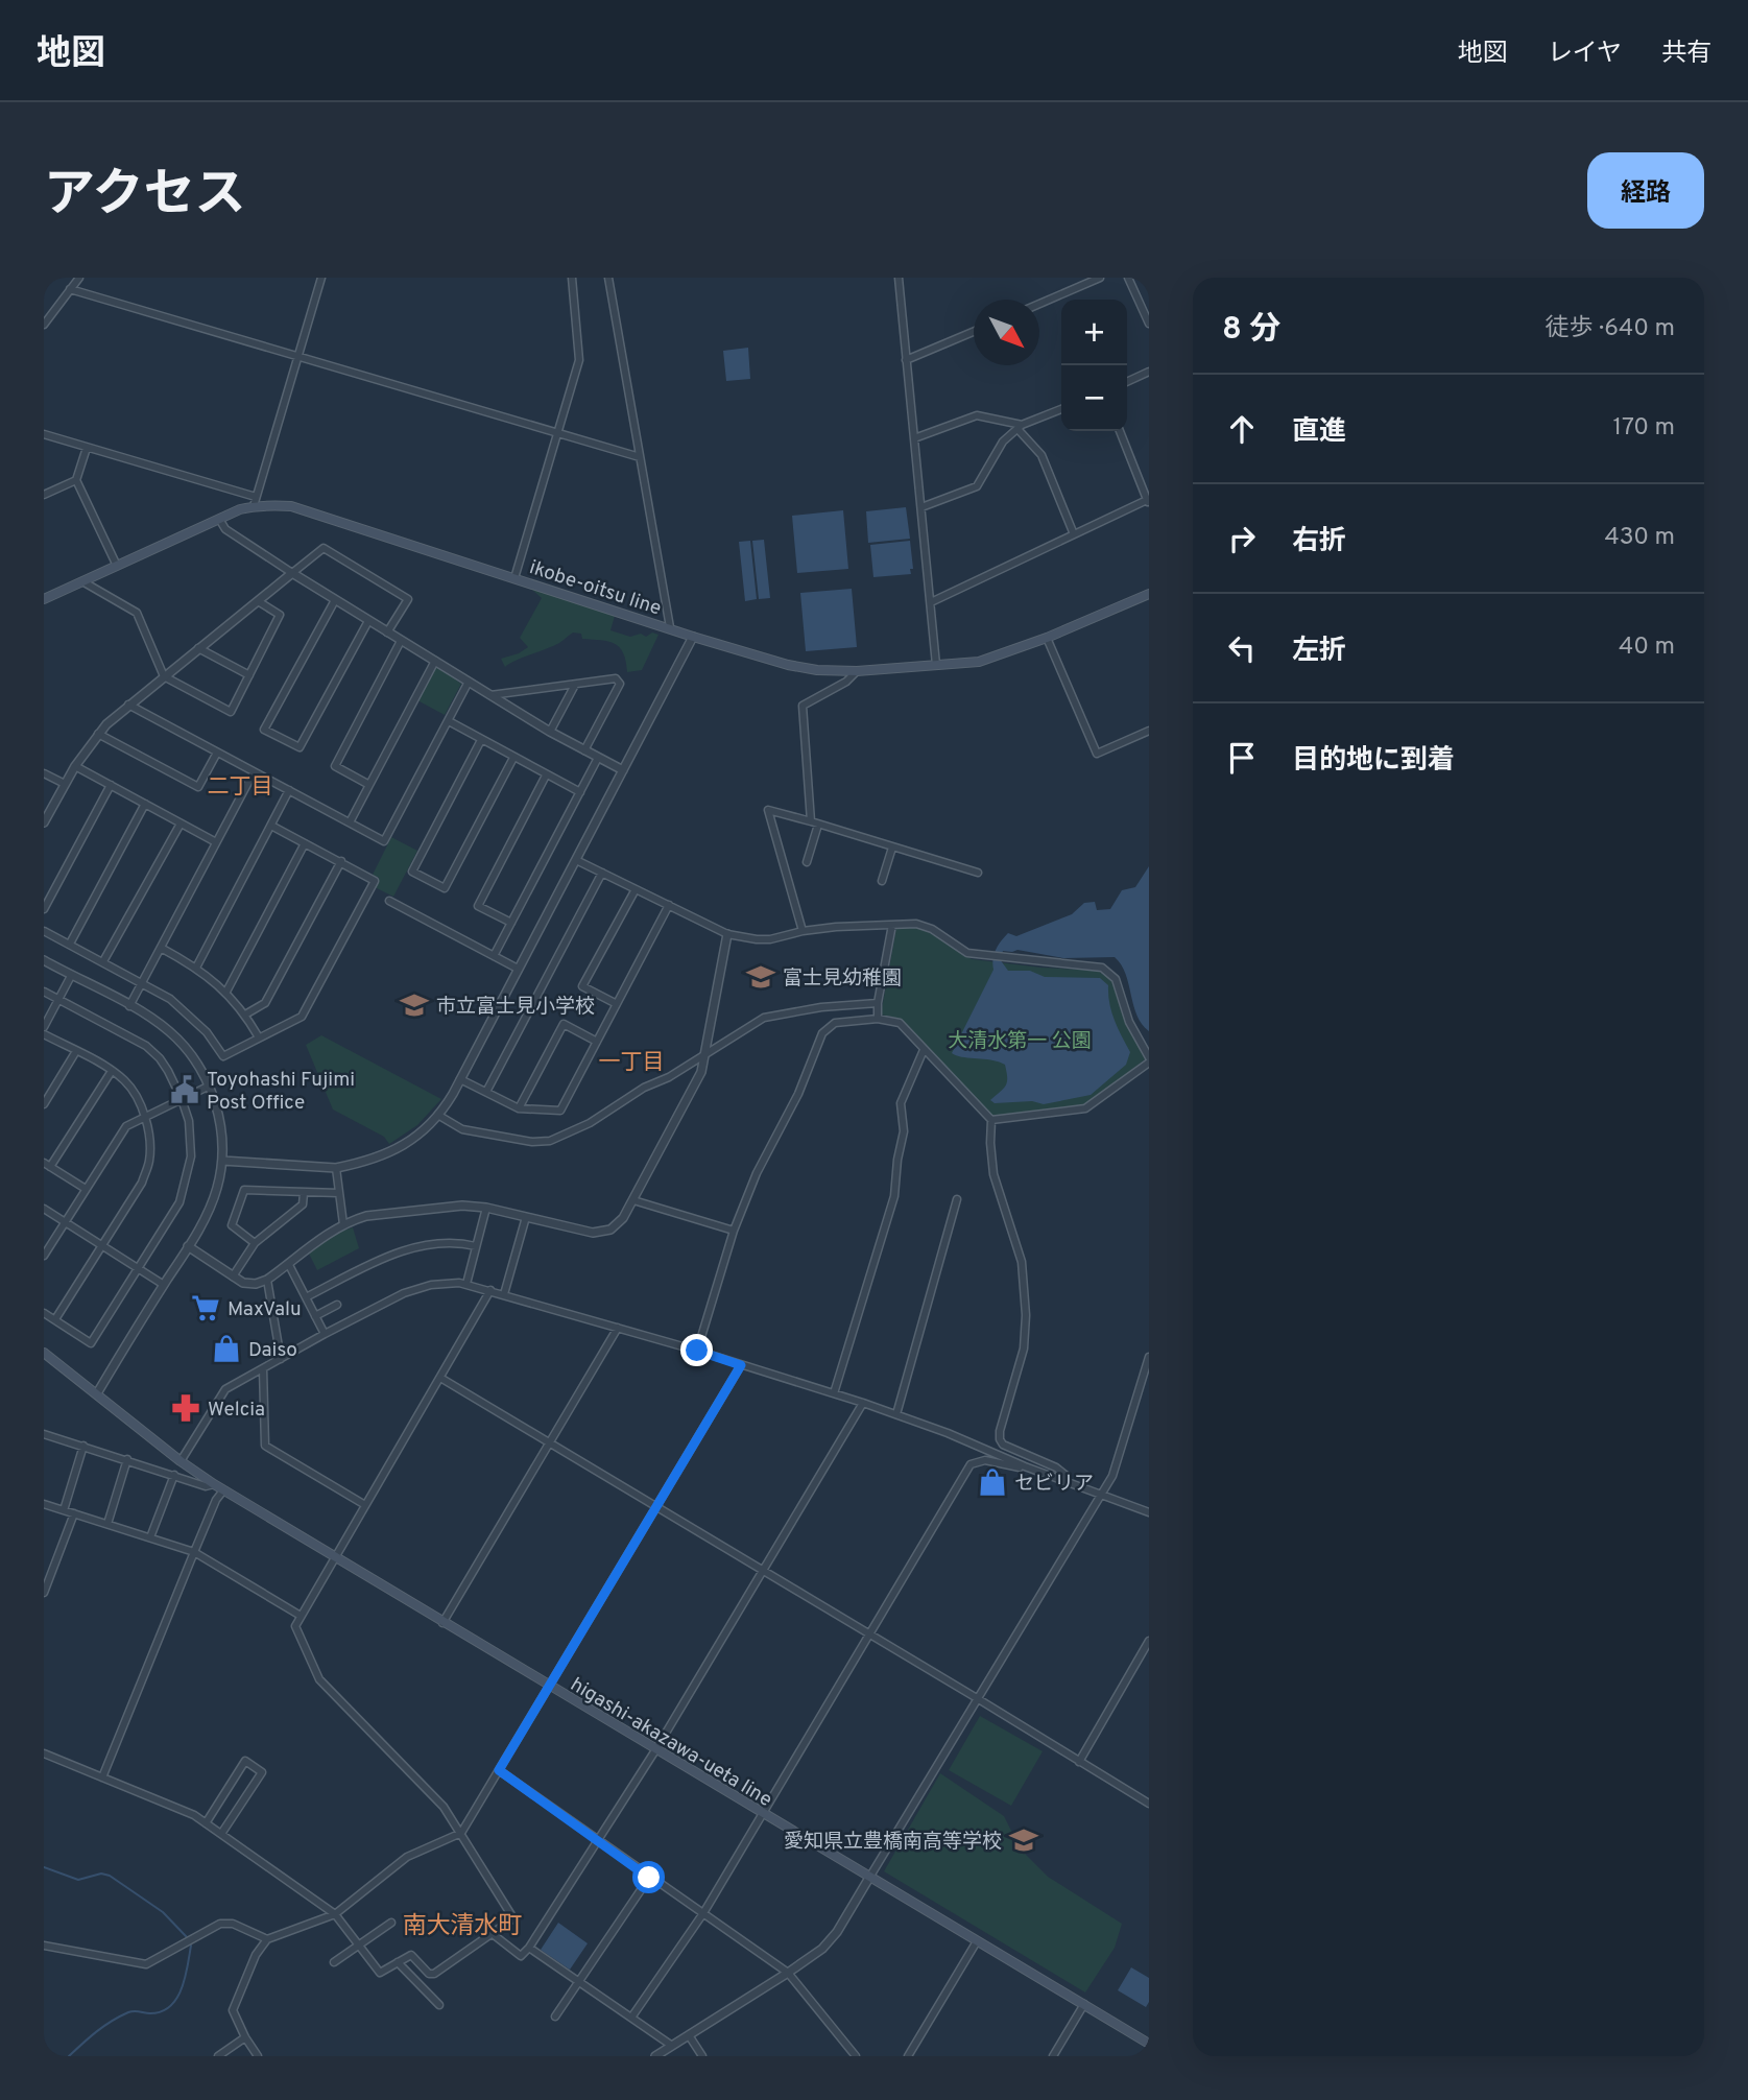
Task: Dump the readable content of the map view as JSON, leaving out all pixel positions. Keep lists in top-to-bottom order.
{
  "streets": {
    "main road": ["ikobe-oitsu line", "higashi-akazawa-ueta line"]
  },
  "districts": ["二丁目", "一丁目", "南大清水町"],
  "parks": ["大清水第一 公園"],
  "places": {
    "school or university": ["富士見幼稚園", "市立富士見小学校", "愛知県立豊橋南高等学校"],
    "public building": ["Toyohashi Fujimi Post Office"],
    "supermarket": ["MaxValu"],
    "shop": ["Daiso", "セビリア"],
    "pharmacy": ["Welcia"]
  },
  "north": "bottom right",
  "page": {
    "header": "地図",
    "nav": ["地図", "レイヤ", "共有"],
    "title": "アクセス",
    "buttons": "経路",
    "heading": ["8 分", "徒歩 · 640 m"],
    "map_buttons": ["+", "−"],
    "list": [
      ["直進", "170 m"],
      ["右折", "430 m"],
      ["左折", "40 m"],
      "目的地に到着"
    ]
  }
}
